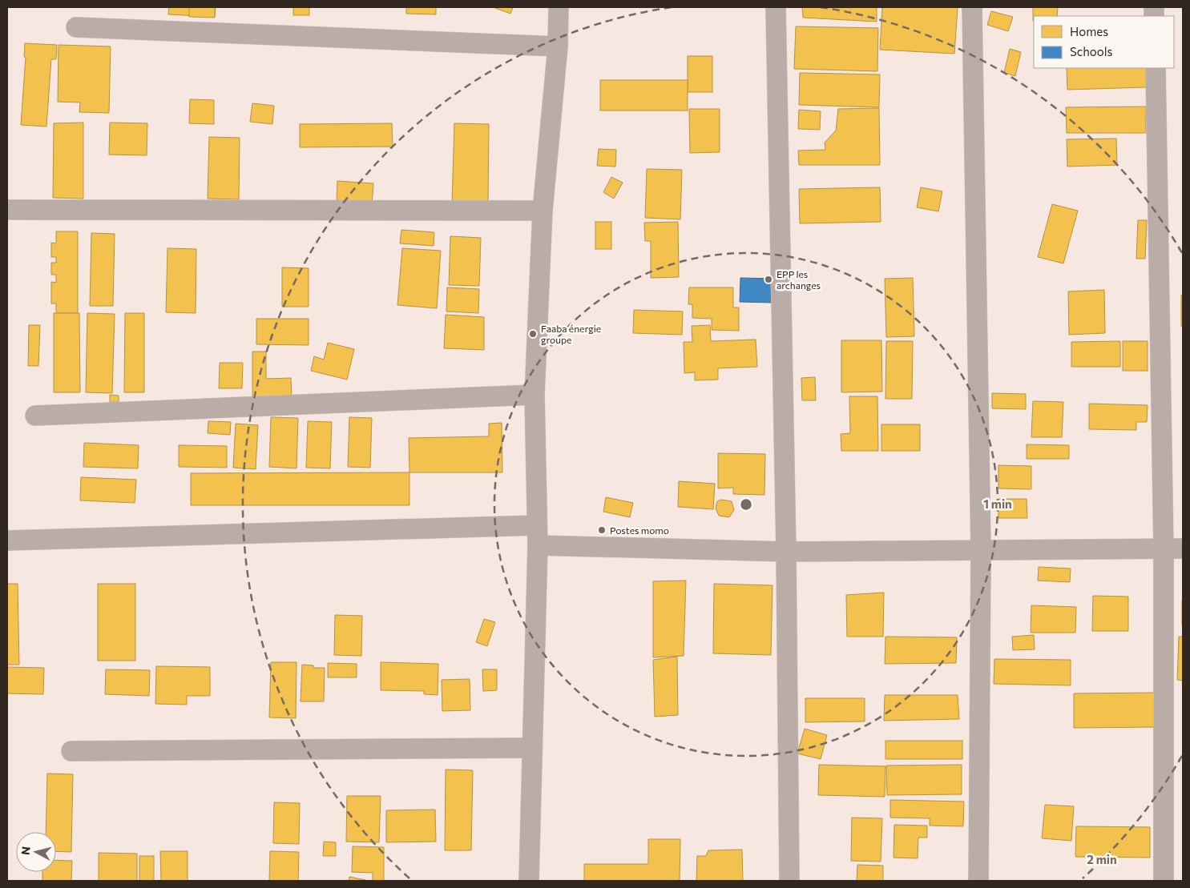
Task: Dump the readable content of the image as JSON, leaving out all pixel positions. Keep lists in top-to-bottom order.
{
  "places": ["EPP les archanges", "Faaba énergie groupe", "Postes momo"],
  "legend": ["Homes", "Schools"],
  "north": "left",
  "rings": ["1 min", "2 min"]
}
